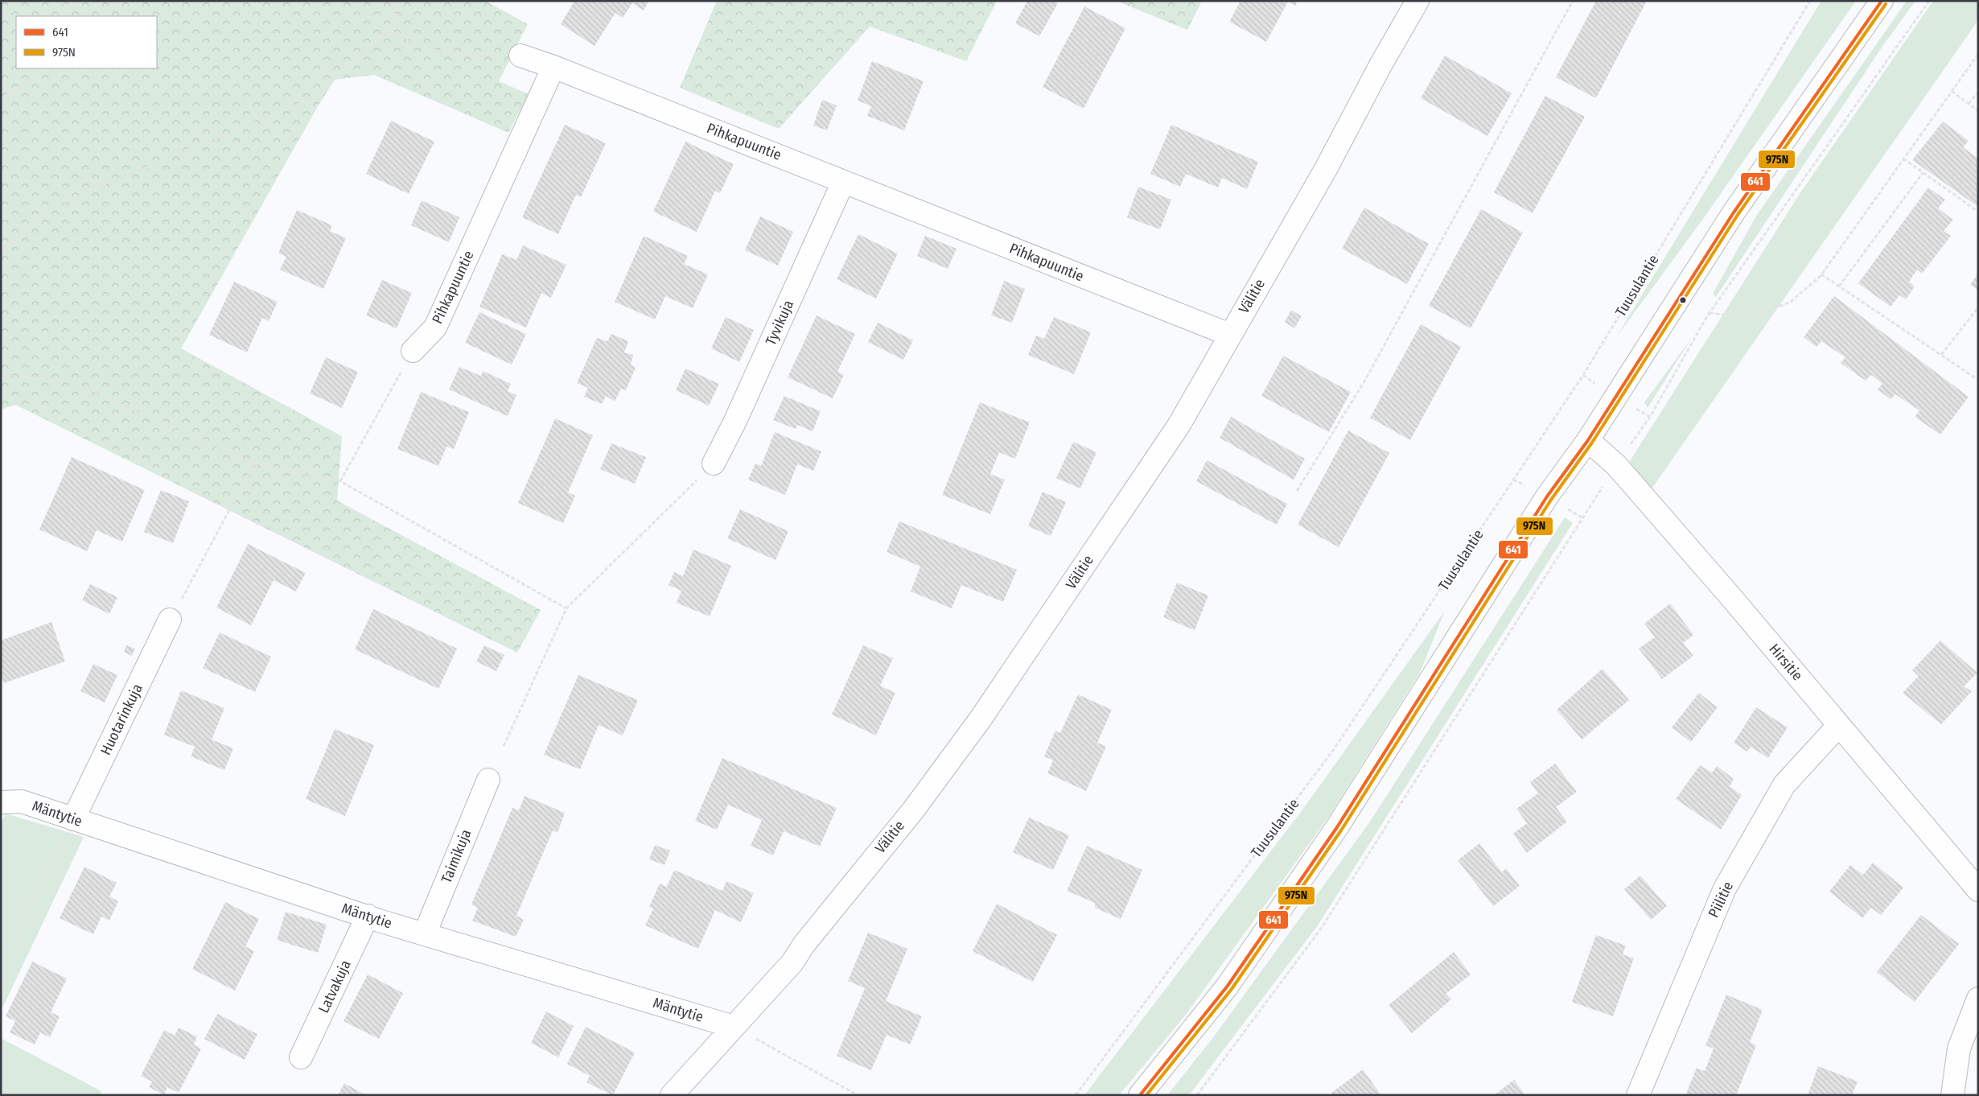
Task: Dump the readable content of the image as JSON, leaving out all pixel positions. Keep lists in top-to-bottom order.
{
  "streets": {
    "street": [
      "Pihkapuuntie",
      "Välitie",
      "Tyvikuja",
      "Hirsitie",
      "Huotarinkuja",
      "Mäntytie",
      "Taimikuja",
      "Piilitie",
      "Latvakuja"
    ],
    "path": ["Tuusulantie"]
  },
  "crossings": [
    ["Pihkapuuntie", "Välitie"],
    ["Pihkapuuntie", "Tyvikuja"],
    ["Välitie", "Mäntytie"],
    ["Hirsitie", "Piilitie"],
    ["Huotarinkuja", "Mäntytie"],
    ["Mäntytie", "Taimikuja"],
    ["Mäntytie", "Latvakuja"]
  ],
  "lines": ["transit line 641", "transit line 975N"],
  "legend": ["641", "975N"]
}
